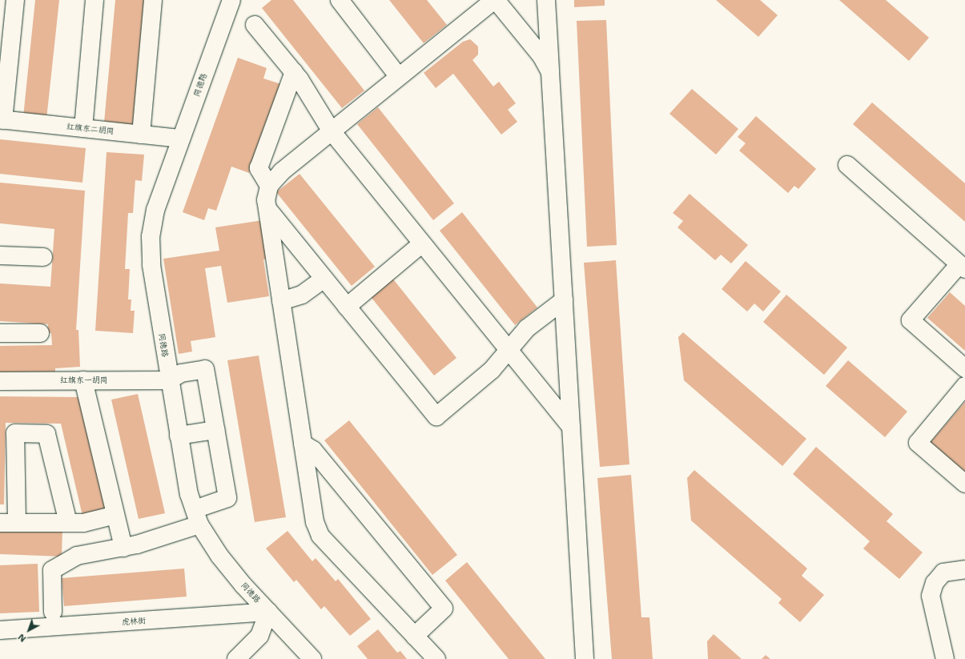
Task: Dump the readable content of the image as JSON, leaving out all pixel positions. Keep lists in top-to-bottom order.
{
  "streets": {
    "street": [
      "同德路",
      "红旗东二胡同",
      "红旗东一胡同",
      "虎林街"
    ]
  },
  "crossings": [
    ["同德路", "红旗东二胡同"],
    ["同德路", "红旗东一胡同"],
    ["同德路", "虎林街"]
  ],
  "north": "bottom left"
}
